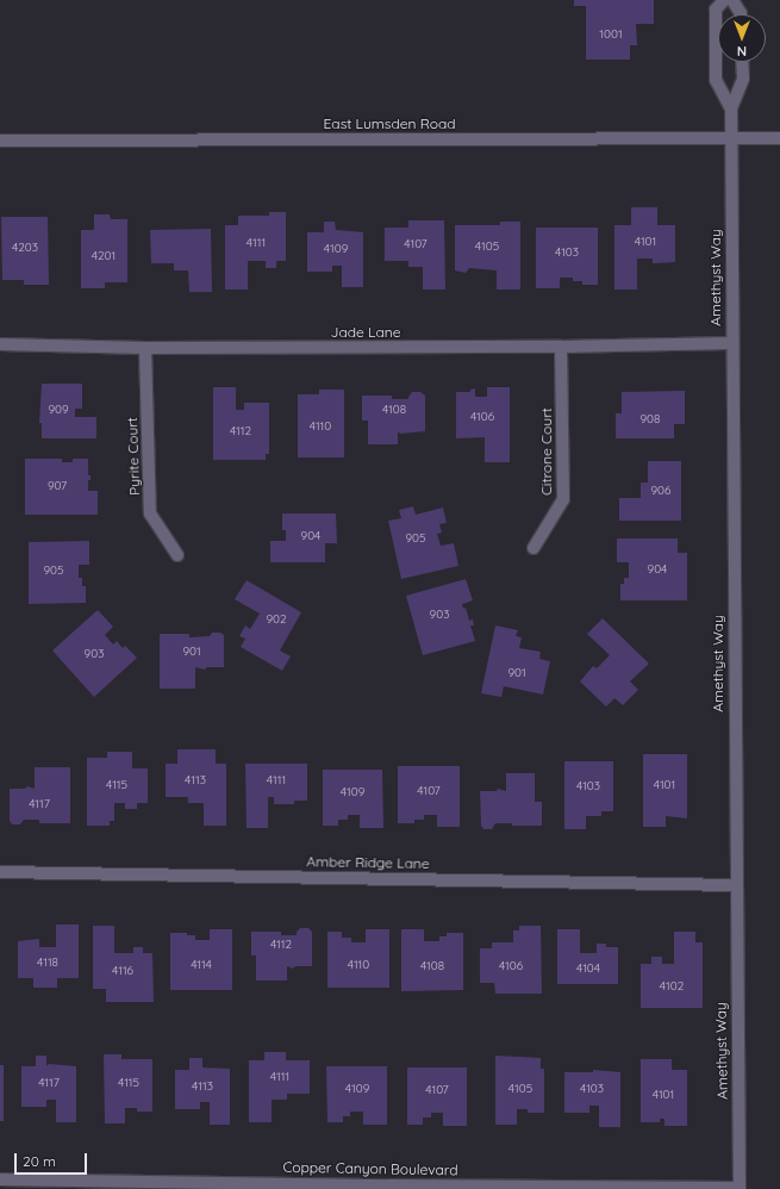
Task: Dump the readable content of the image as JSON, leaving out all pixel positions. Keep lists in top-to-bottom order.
{
  "streets": {
    "street": [
      "East Lumsden Road",
      "Amethyst Way",
      "Jade Lane",
      "Citrone Court",
      "Pyrite Court",
      "Amber Ridge Lane",
      "Copper Canyon Boulevard"
    ]
  },
  "crossings": [
    ["East Lumsden Road", "Amethyst Way"],
    ["Amethyst Way", "Jade Lane"],
    ["Amethyst Way", "Amber Ridge Lane"],
    ["Amethyst Way", "Copper Canyon Boulevard"],
    ["Jade Lane", "Citrone Court"],
    ["Jade Lane", "Pyrite Court"]
  ],
  "house_numbers": [
    "1001",
    "4101",
    "4111",
    "4107",
    "4105",
    "4203",
    "4109",
    "4103",
    "4201",
    "909",
    "4108",
    "4106",
    "908",
    "4110",
    "4112",
    "907",
    "906",
    "904",
    "905",
    "904",
    "905",
    "903",
    "902",
    "901",
    "903",
    "901",
    "4113",
    "4111",
    "4115",
    "4101",
    "4103",
    "4107",
    "4109",
    "4117",
    "4112",
    "4118",
    "4114",
    "4110",
    "4108",
    "4106",
    "4104",
    "4116",
    "4102",
    "4111",
    "4117",
    "4115",
    "4113",
    "4109",
    "4105",
    "4103",
    "4107",
    "4101"
  ],
  "scale_bar": "20 m",
  "north": "bottom"
}
